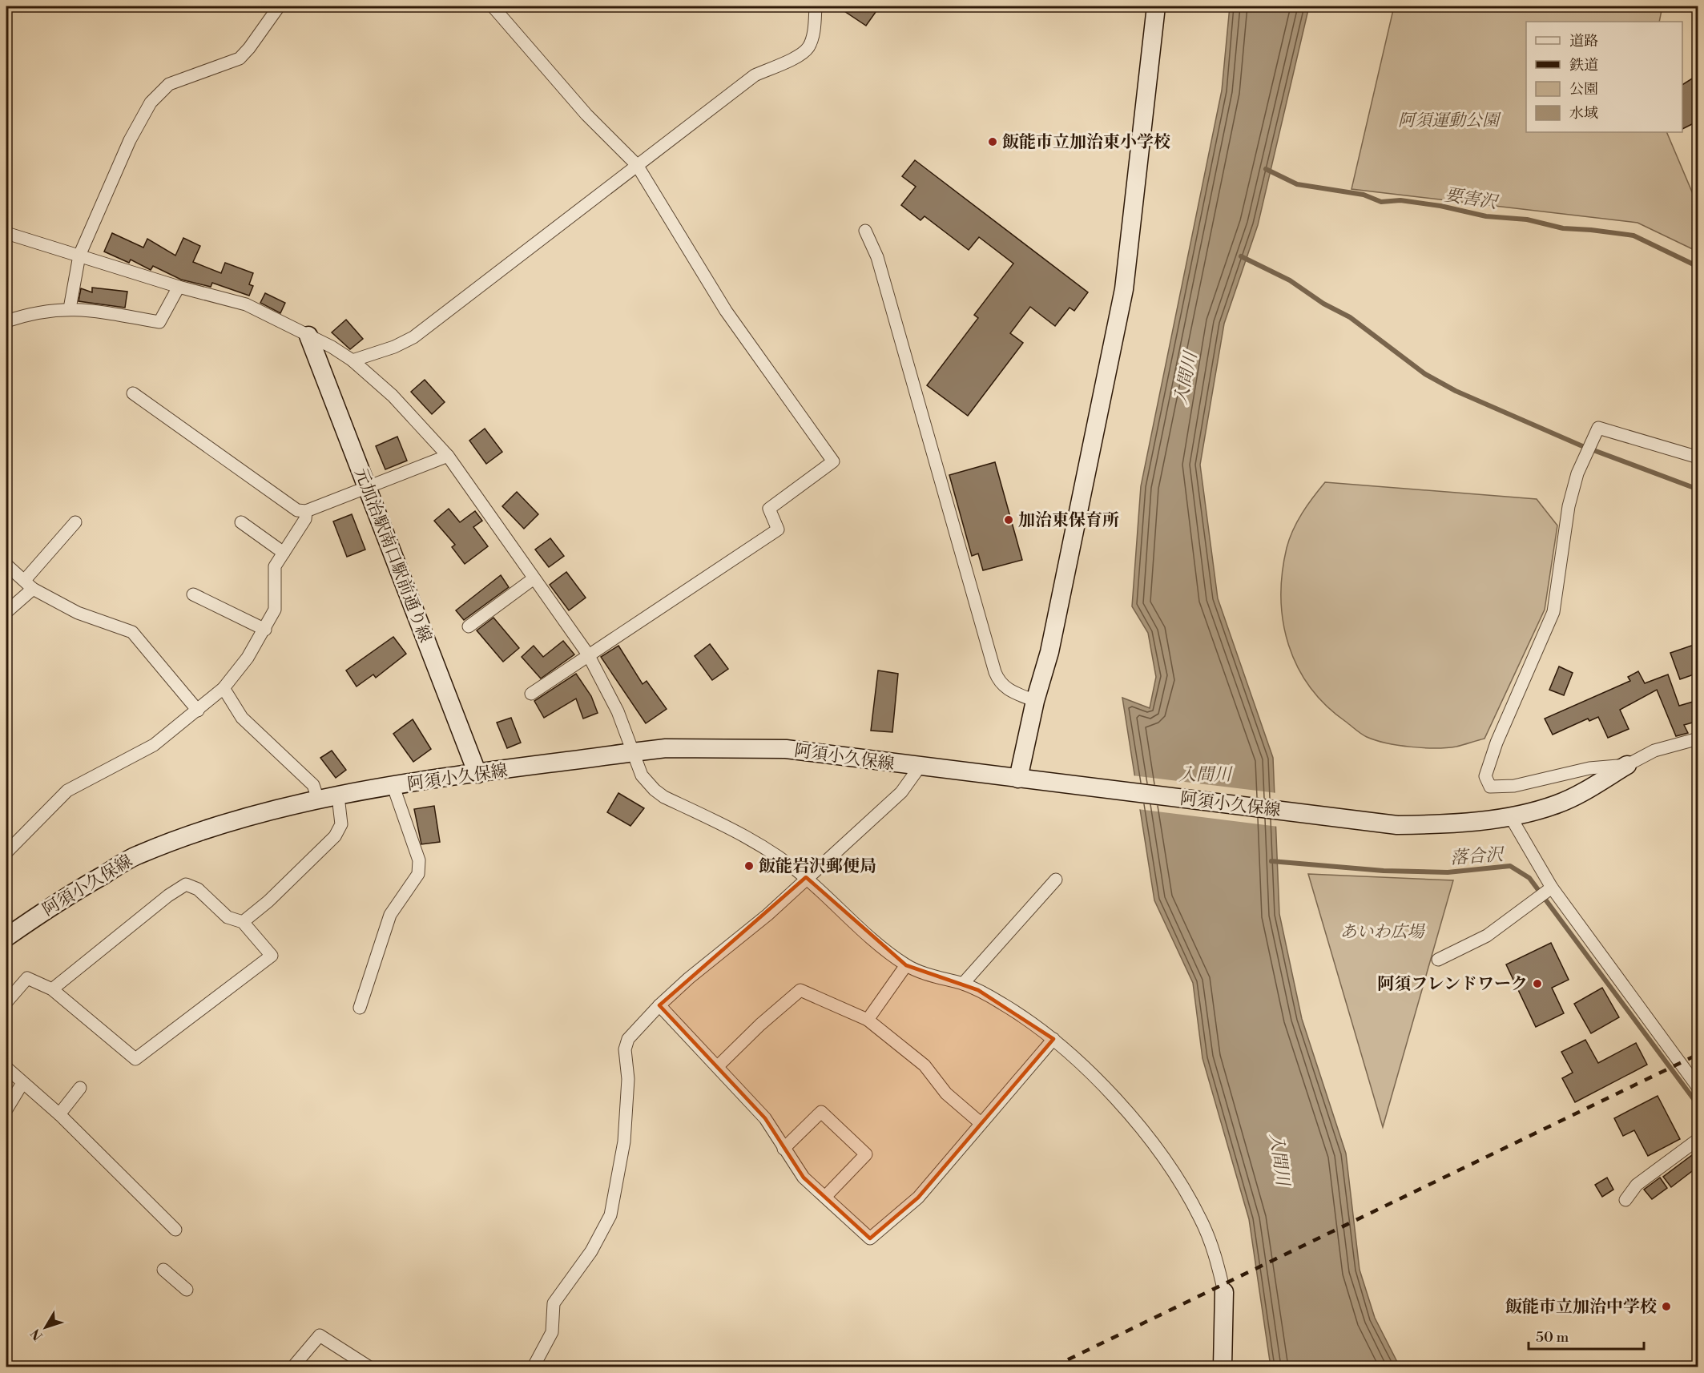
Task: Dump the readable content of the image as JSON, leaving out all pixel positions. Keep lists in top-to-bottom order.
{
  "streets": {
    "street": ["元加治駅南口駅前通り線", "阿須小久保線"]
  },
  "crossings": [
    ["元加治駅南口駅前通り線", "阿須小久保線"]
  ],
  "water": ["要害沢", "入間川", "落合沢"],
  "parks": ["阿須運動公園", "あいわ広場"],
  "places": [
    "飯能市立加治東小学校",
    "加治東保育所",
    "飯能岩沢郵便局",
    "阿須フレンドワーク",
    "飯能市立加治中学校"
  ],
  "legend": [
    "道路",
    "鉄道",
    "公園",
    "水域"
  ],
  "scale_bar": "50 m",
  "north": "bottom left"
}
